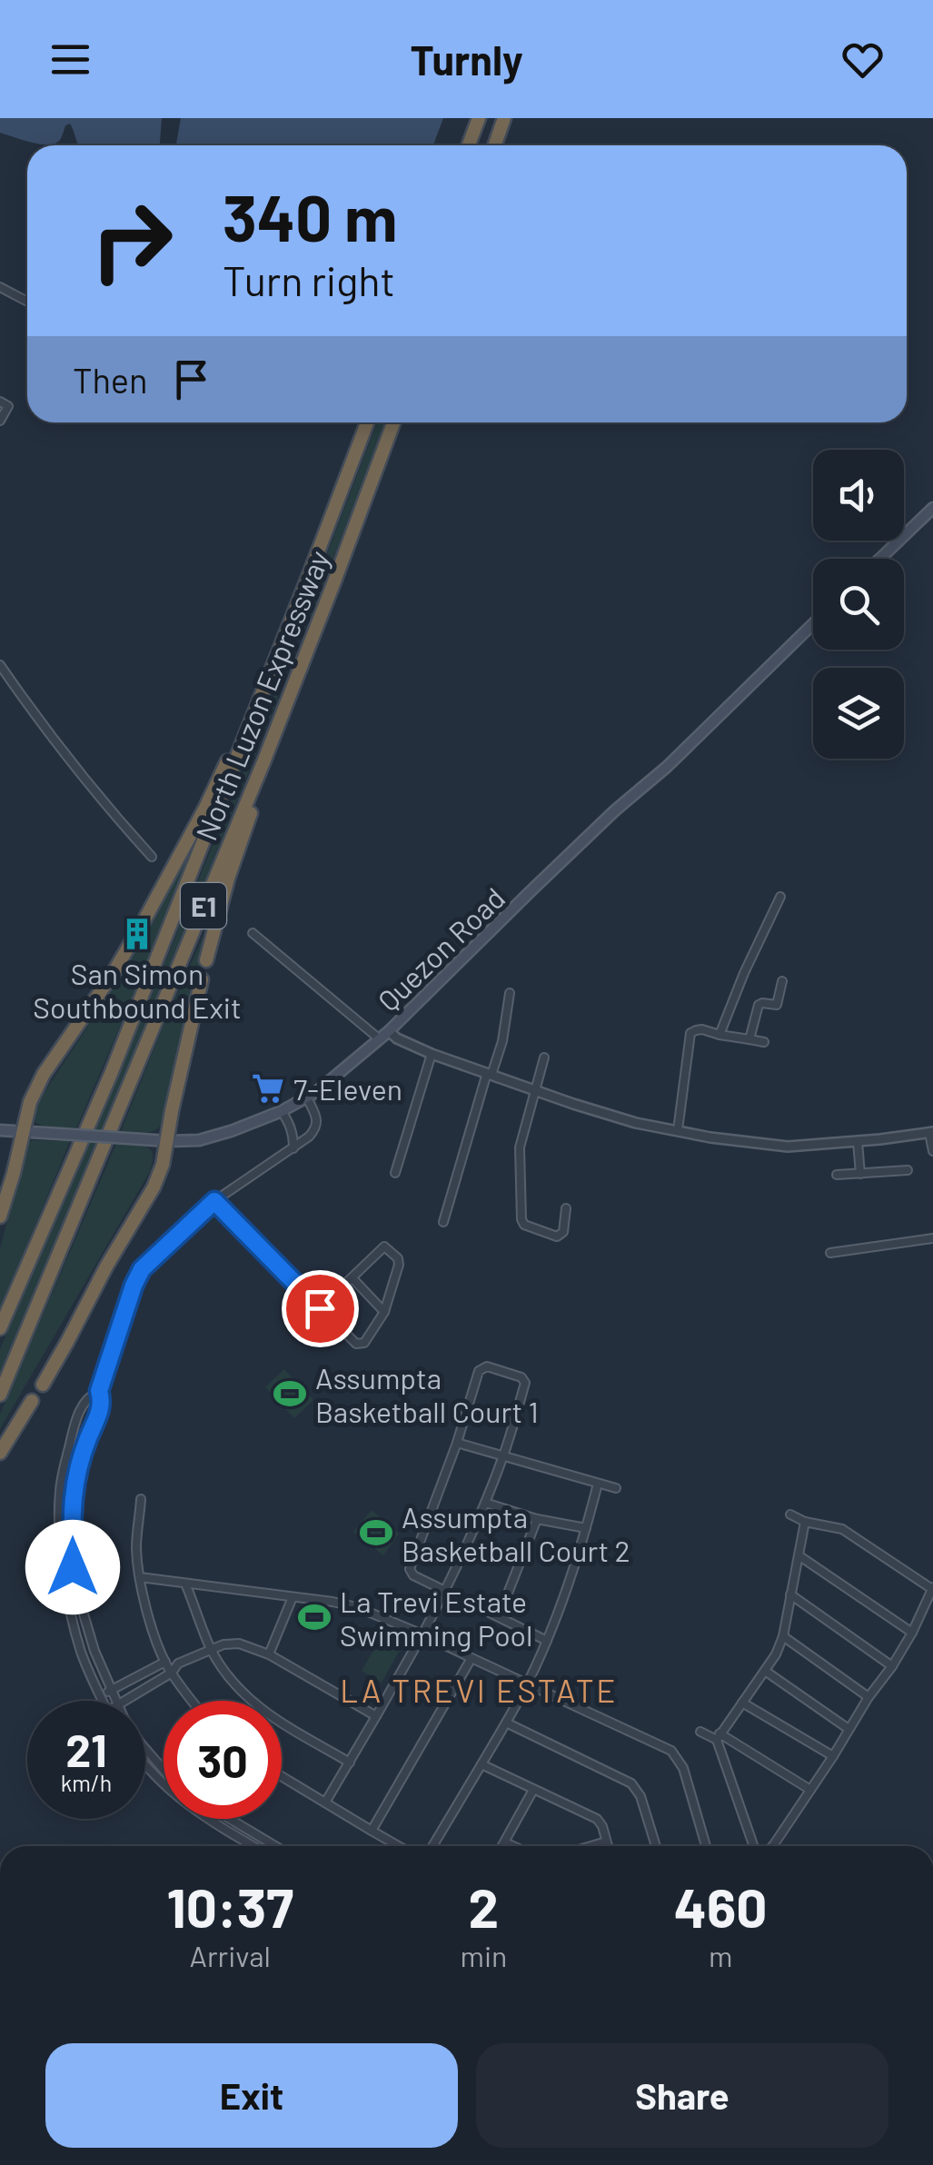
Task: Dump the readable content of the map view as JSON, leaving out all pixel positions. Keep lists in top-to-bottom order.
{
  "streets": {
    "highway": ["North Luzon Expressway", "E1"],
    "main road": ["Quezon Road"]
  },
  "districts": ["LA TREVI ESTATE"],
  "places": {
    "building": ["San Simon Southbound Exit"],
    "supermarket": ["7-Eleven"],
    "sports": ["Assumpta Basketball Court 1", "Assumpta Basketball Court 2", "La Trevi Estate Swimming Pool"]
  },
  "page": {
    "header": "Turnly",
    "turn": ["340 m", "Turn right"],
    "then": "Then",
    "speed": "21 km/h",
    "limit": "30",
    "eta": [
      "10:37",
      "Arrival",
      "2",
      "min",
      "460",
      "m"
    ],
    "buttons": ["Exit", "Share"]
  }
}
